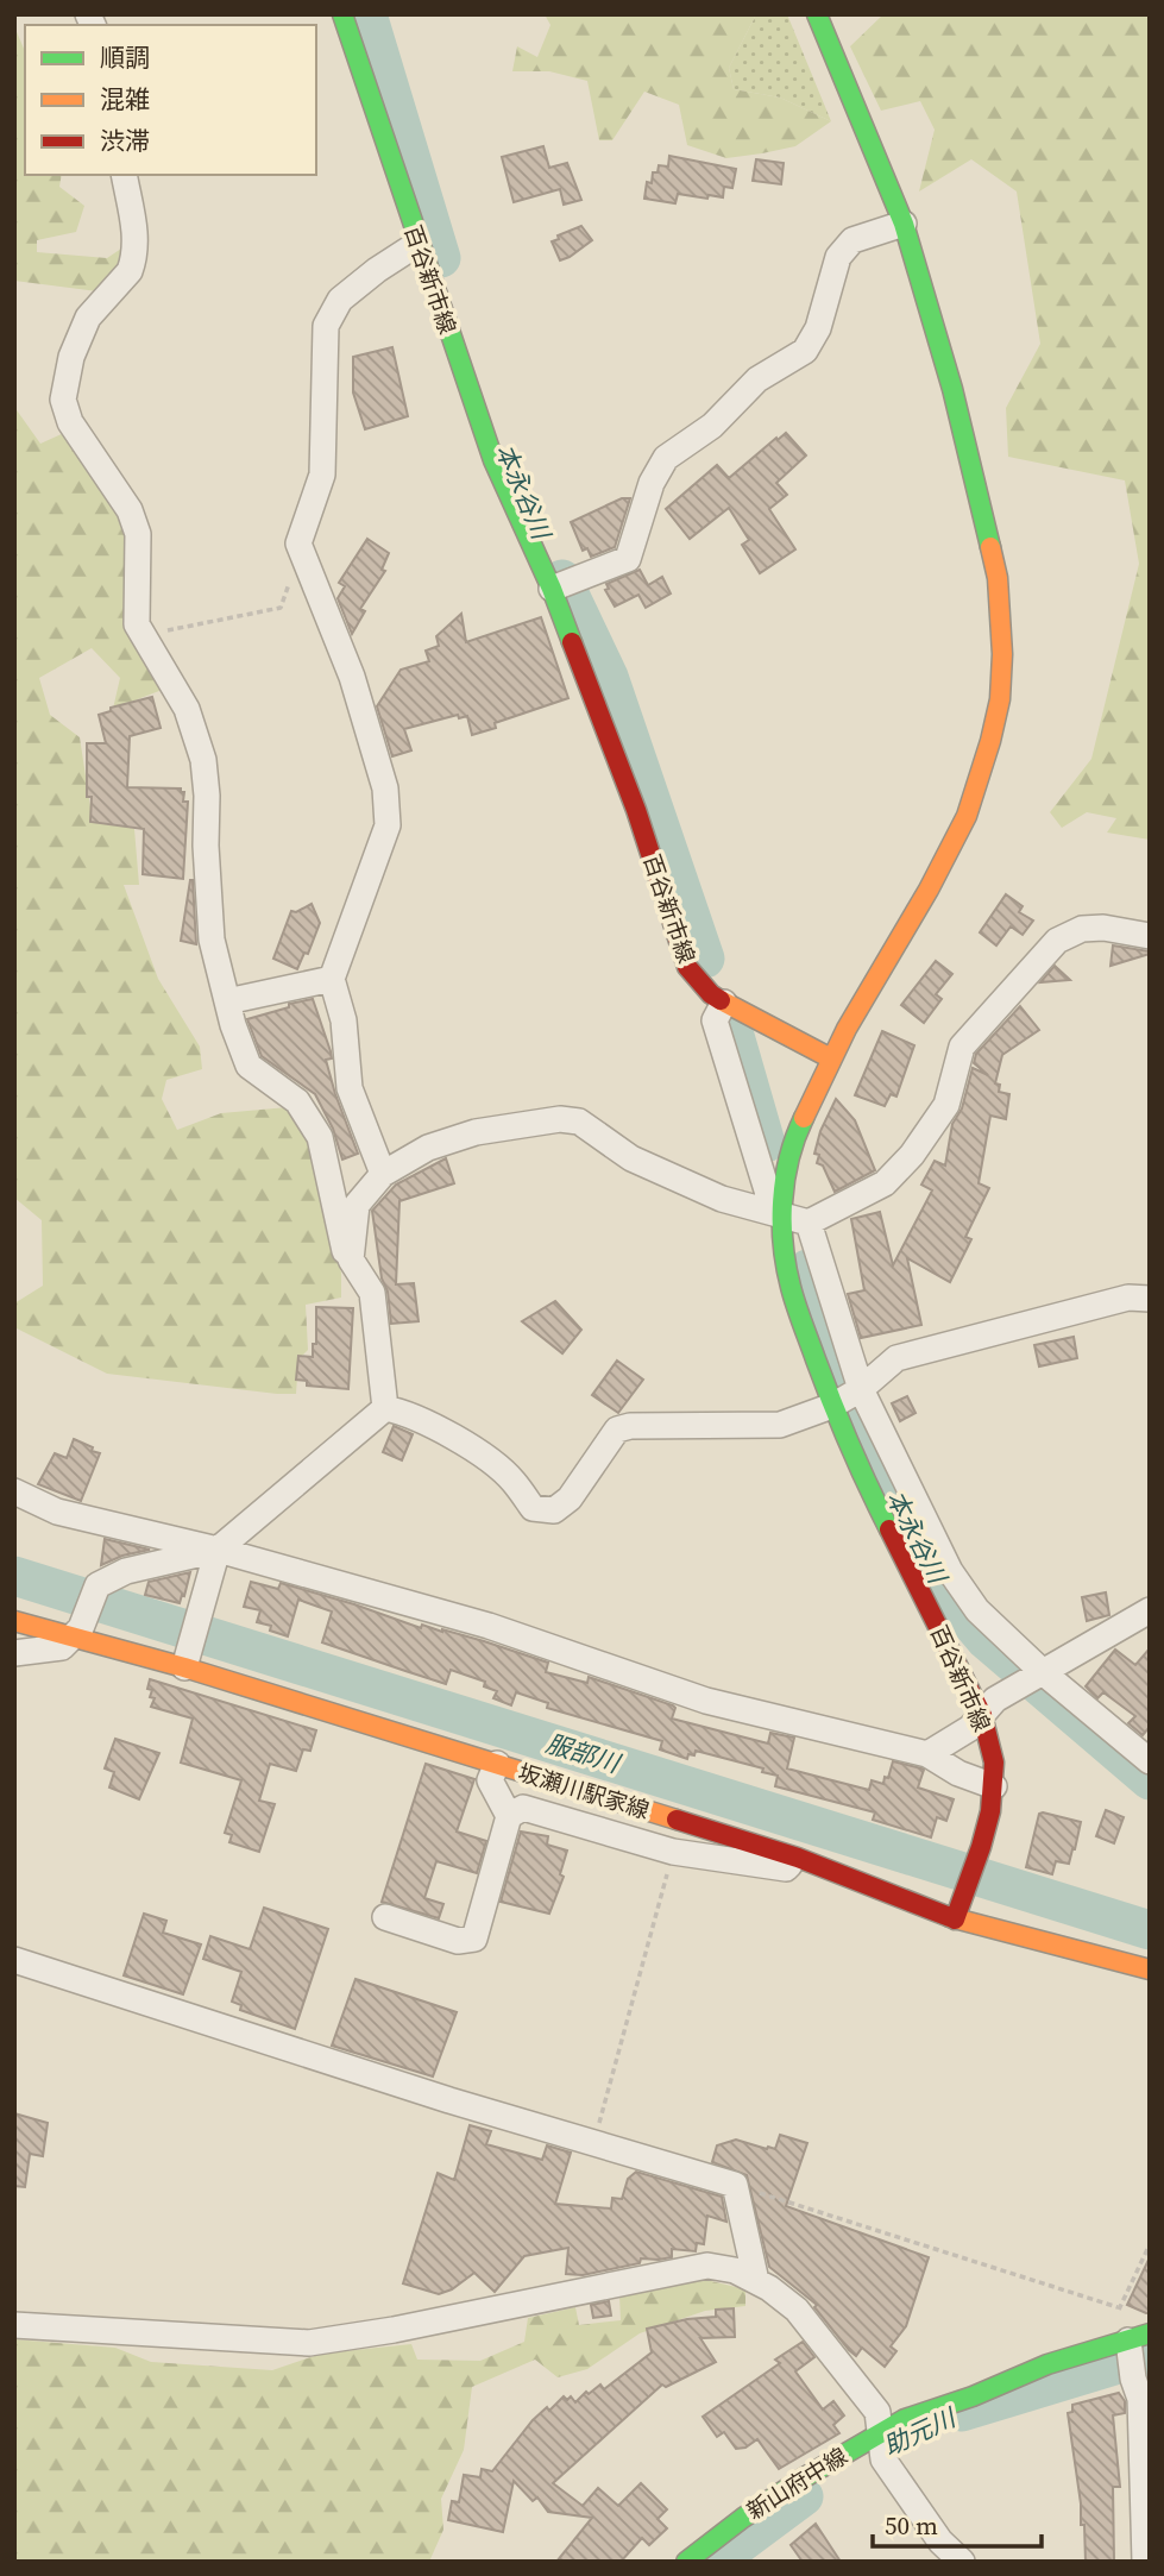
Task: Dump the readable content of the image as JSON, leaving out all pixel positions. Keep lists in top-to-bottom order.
{
  "streets": {
    "main road": ["百谷新市線", "坂瀬川駅家線", "新山府中線"]
  },
  "crossings": [
    ["百谷新市線", "坂瀬川駅家線"]
  ],
  "water": ["本永谷川", "服部川", "助元川"],
  "legend": ["順調", "混雑", "渋滞"],
  "scale_bar": "50 m"
}
